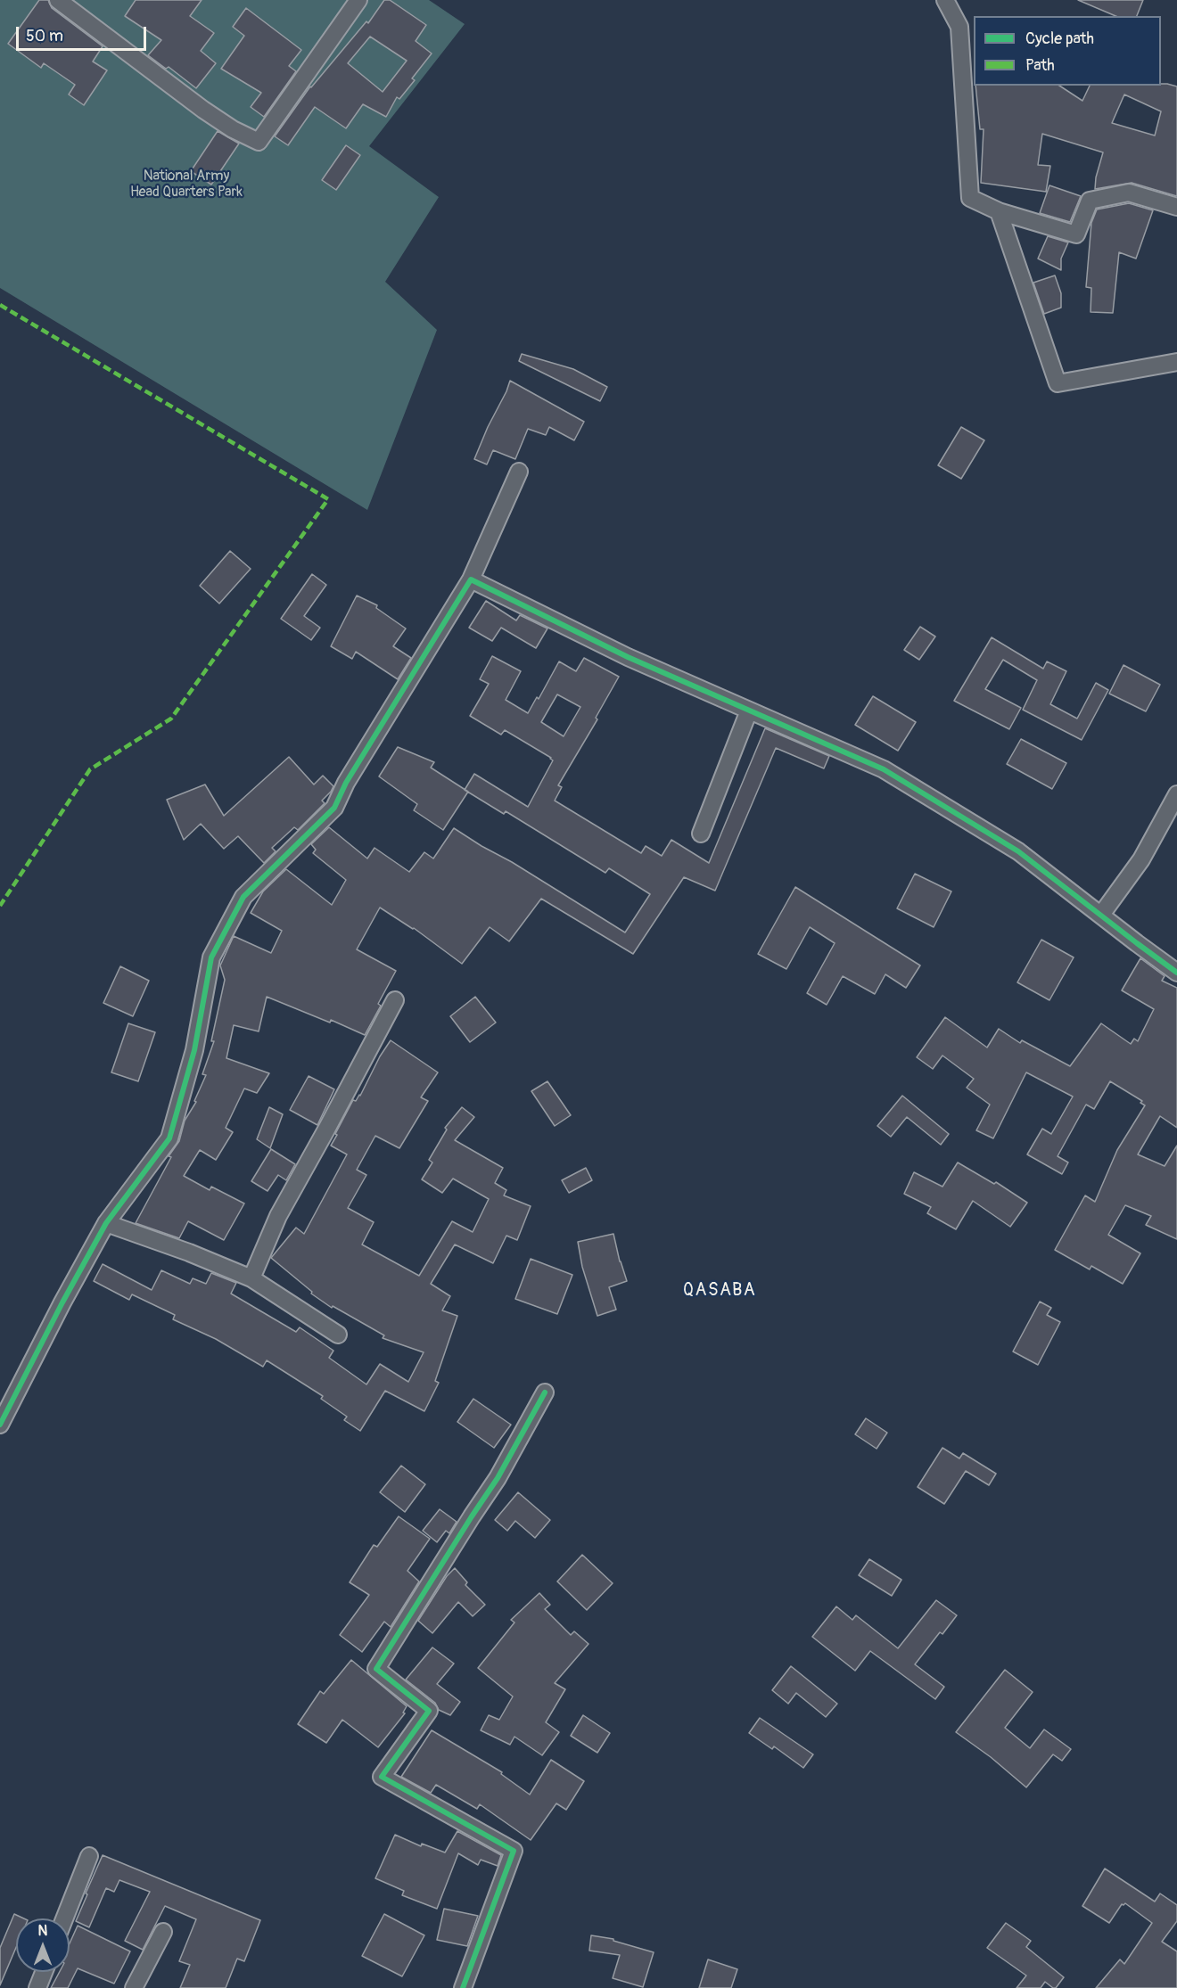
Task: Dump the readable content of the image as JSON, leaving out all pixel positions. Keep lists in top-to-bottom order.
{
  "districts": ["QASABA"],
  "parks": ["National Army Head Quarters Park"],
  "legend": ["Cycle path", "Path"],
  "scale_bar": "50 m",
  "north": "top"
}
